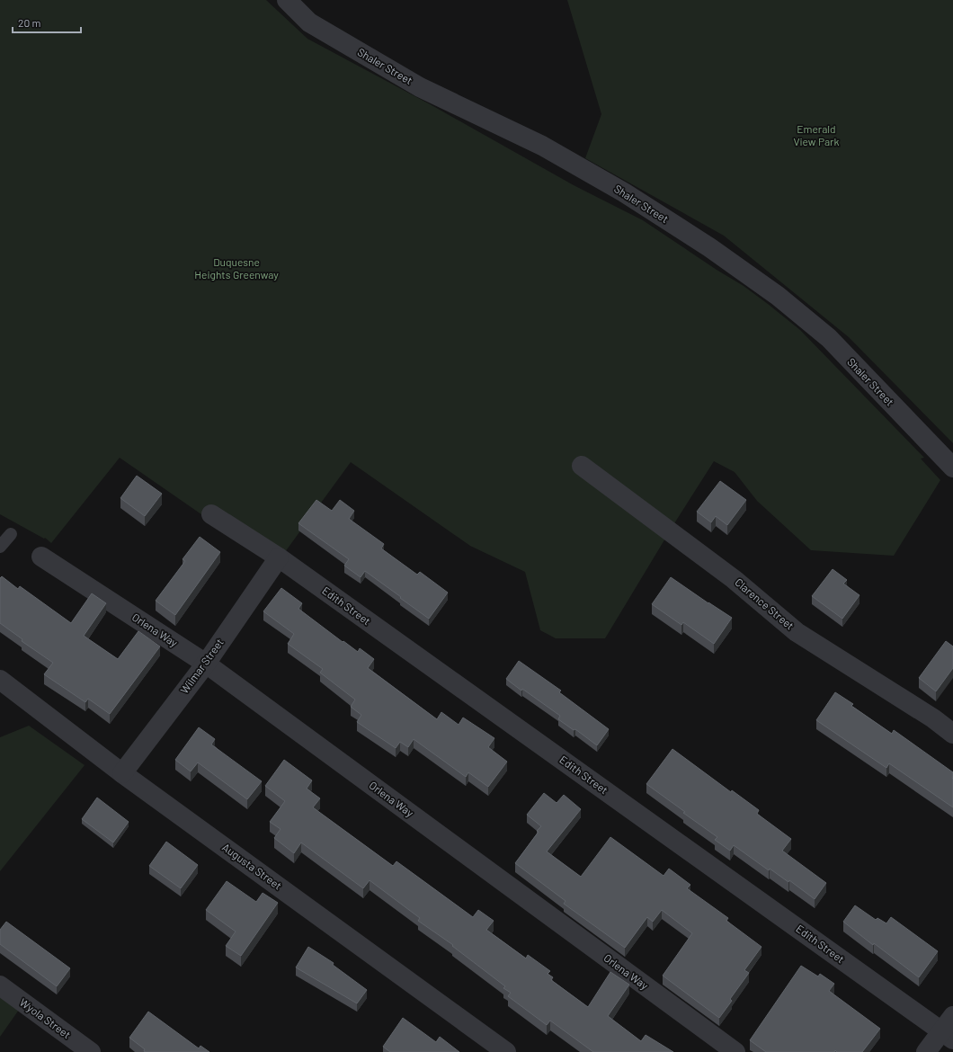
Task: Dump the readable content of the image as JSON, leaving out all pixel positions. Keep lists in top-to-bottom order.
{
  "streets": {
    "street": [
      "Shaler Street",
      "Clarence Street",
      "Edith Street",
      "Orlena Way",
      "Wilmar Street",
      "Augusta Street",
      "Wyola Street"
    ]
  },
  "crossings": [
    ["Edith Street", "Wilmar Street"],
    ["Orlena Way", "Wilmar Street"],
    ["Wilmar Street", "Augusta Street"]
  ],
  "parks": ["Emerald View Park", "Duquesne Heights Greenway"],
  "scale_bar": "20 m"
}
